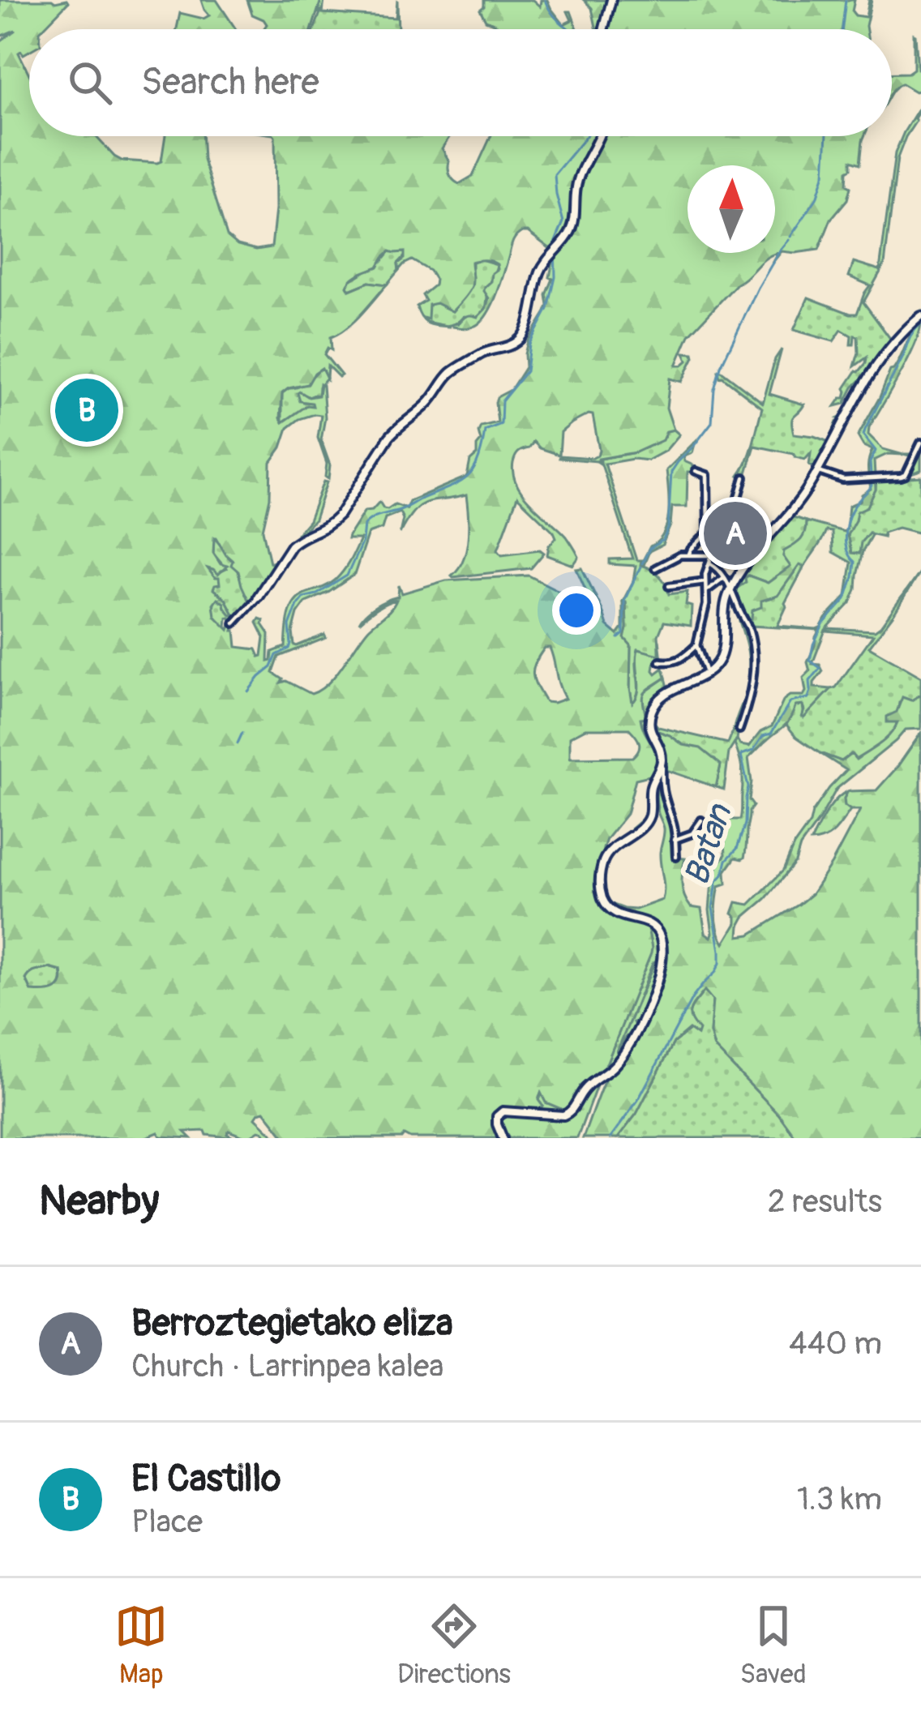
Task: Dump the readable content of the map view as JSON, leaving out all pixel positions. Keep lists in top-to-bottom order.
{
  "water": ["Batan"],
  "north": "top",
  "page": {
    "search": "Search here",
    "pins": ["B", "A"],
    "heading": ["Nearby", "2 results"],
    "list": [
      {
        "mark": "A",
        "name": "Berroztegietako eliza",
        "note": "Church · Larrinpea kalea",
        "value": "440 m"
      },
      {
        "mark": "B",
        "name": "El Castillo",
        "note": "Place",
        "value": "1.3 km"
      }
    ],
    "nav": ["Map", "Directions", "Saved"]
  }
}
